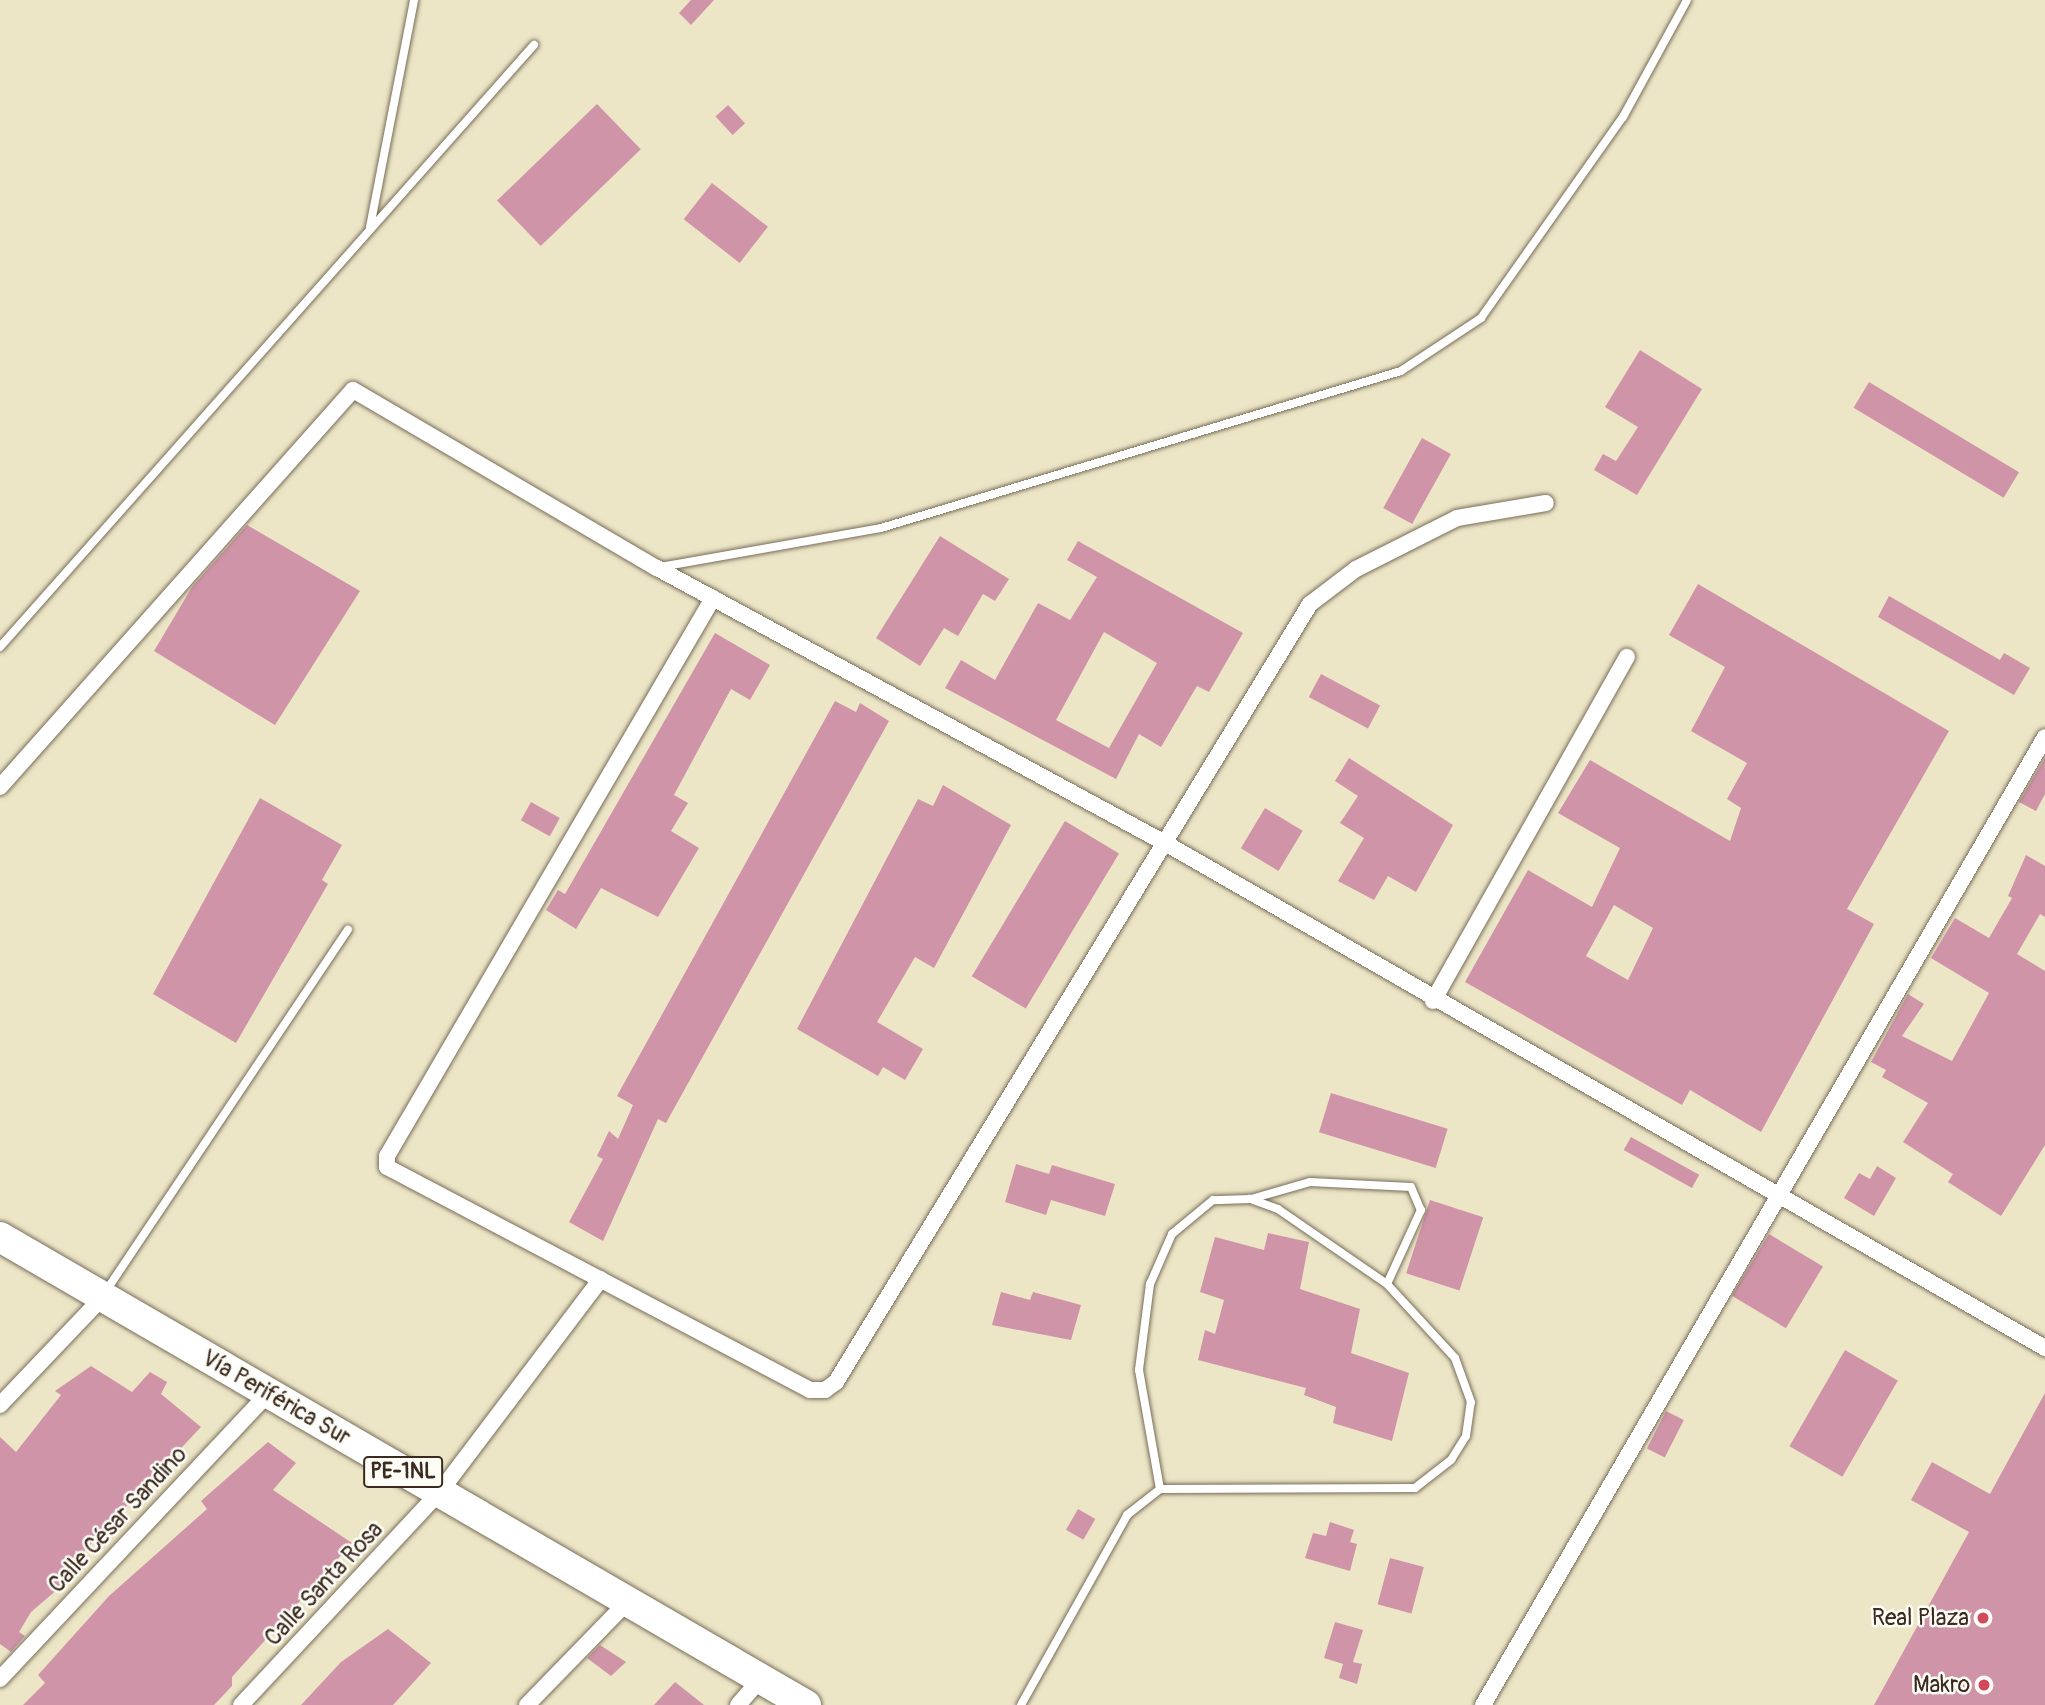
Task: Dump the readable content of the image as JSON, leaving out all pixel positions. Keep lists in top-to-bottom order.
{
  "streets": {
    "highway": ["Vía Periférica Sur", "PE-1NL"],
    "street": ["Calle César Sandino", "Calle Santa Rosa"]
  },
  "crossings": [
    ["Vía Periférica Sur", "Calle César Sandino"],
    ["Vía Periférica Sur", "Calle Santa Rosa"]
  ],
  "places": ["Real Plaza", "Makro"]
}
